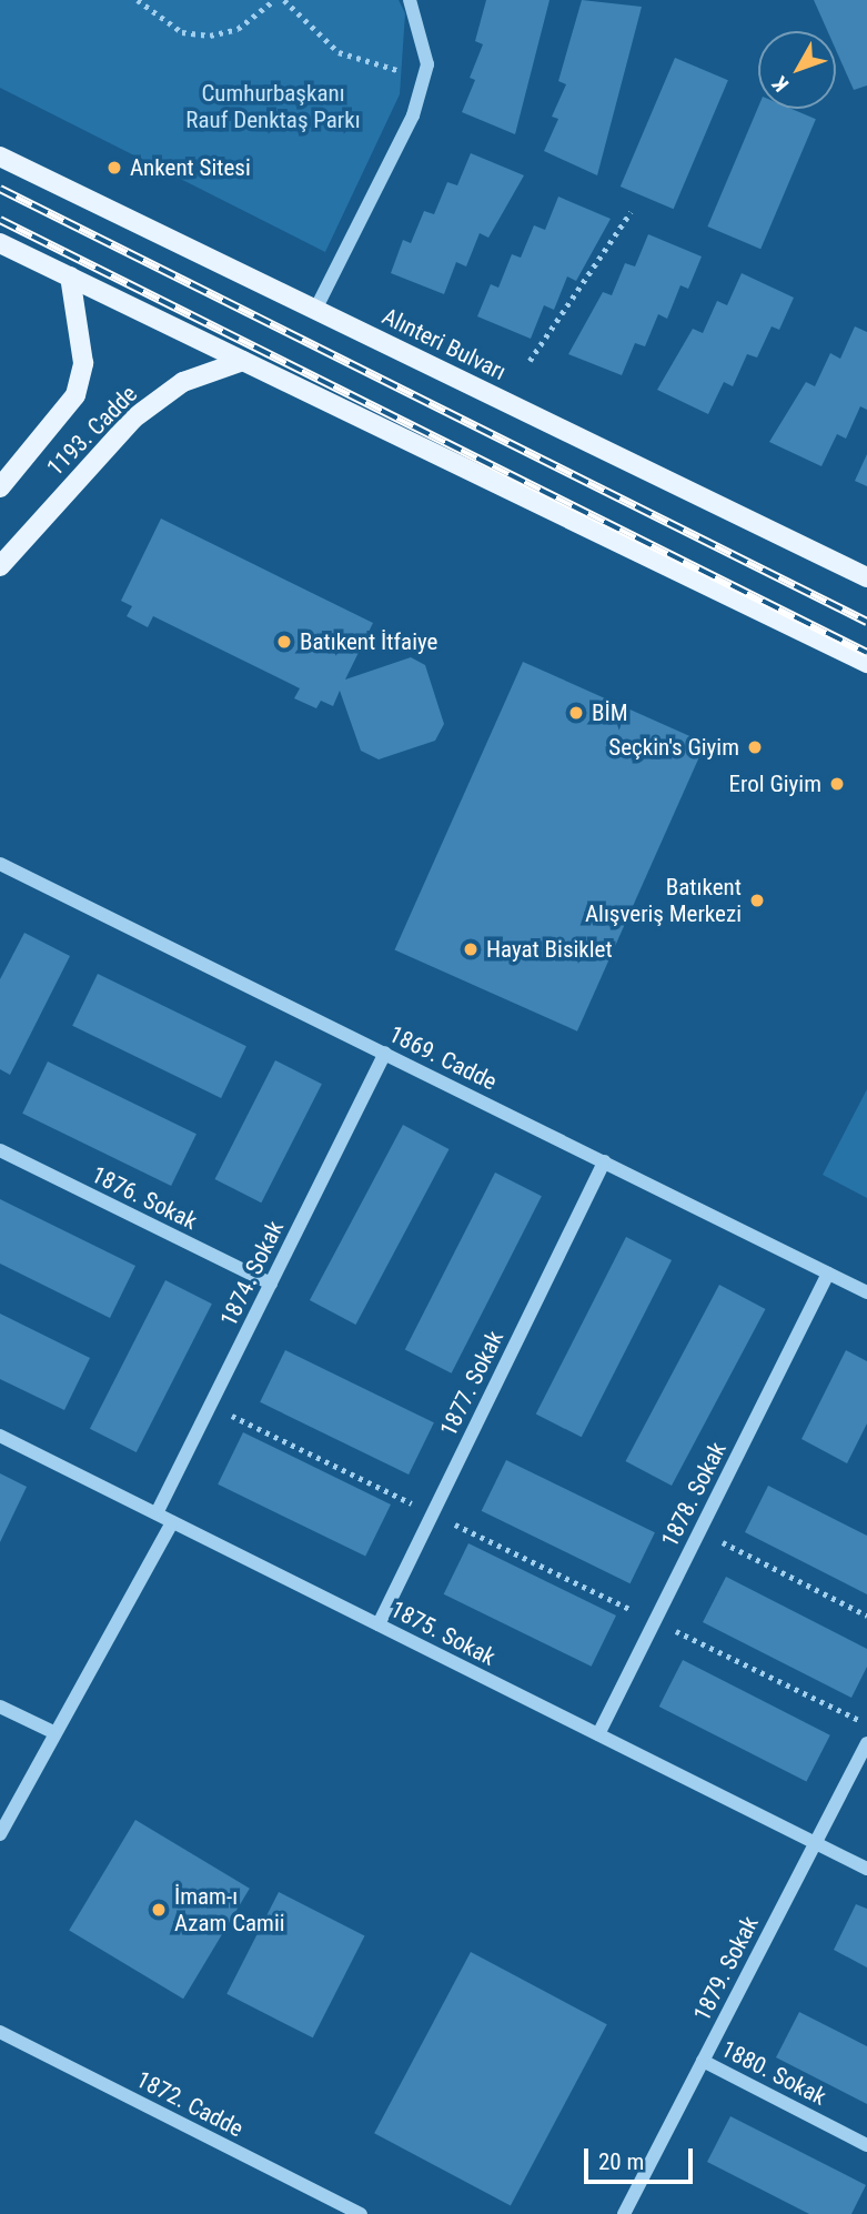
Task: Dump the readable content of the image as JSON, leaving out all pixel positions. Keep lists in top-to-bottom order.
{
  "streets": {
    "main road": ["Alınteri Bulvarı", "1193. Cadde"],
    "street": [
      "1869. Cadde",
      "1876. Sokak",
      "1874. Sokak",
      "1877. Sokak",
      "1878. Sokak",
      "1875. Sokak",
      "1879. Sokak",
      "1880. Sokak",
      "1872. Cadde"
    ]
  },
  "crossings": [
    ["1869. Cadde", "1874. Sokak"],
    ["1869. Cadde", "1877. Sokak"],
    ["1869. Cadde", "1878. Sokak"],
    ["1876. Sokak", "1874. Sokak"],
    ["1874. Sokak", "1875. Sokak"],
    ["1877. Sokak", "1875. Sokak"],
    ["1878. Sokak", "1875. Sokak"],
    ["1875. Sokak", "1879. Sokak"],
    ["1879. Sokak", "1880. Sokak"]
  ],
  "parks": ["Cumhurbaşkanı Rauf Denktaş Parkı"],
  "places": [
    "Ankent Sitesi",
    "Batıkent İtfaiye",
    "BİM",
    "Seçkin's Giyim",
    "Erol Giyim",
    "Batıkent Alışveriş Merkezi",
    "Hayat Bisiklet",
    "İmam-ı Azam Camii"
  ],
  "scale_bar": "20 m",
  "north": "bottom left"
}
